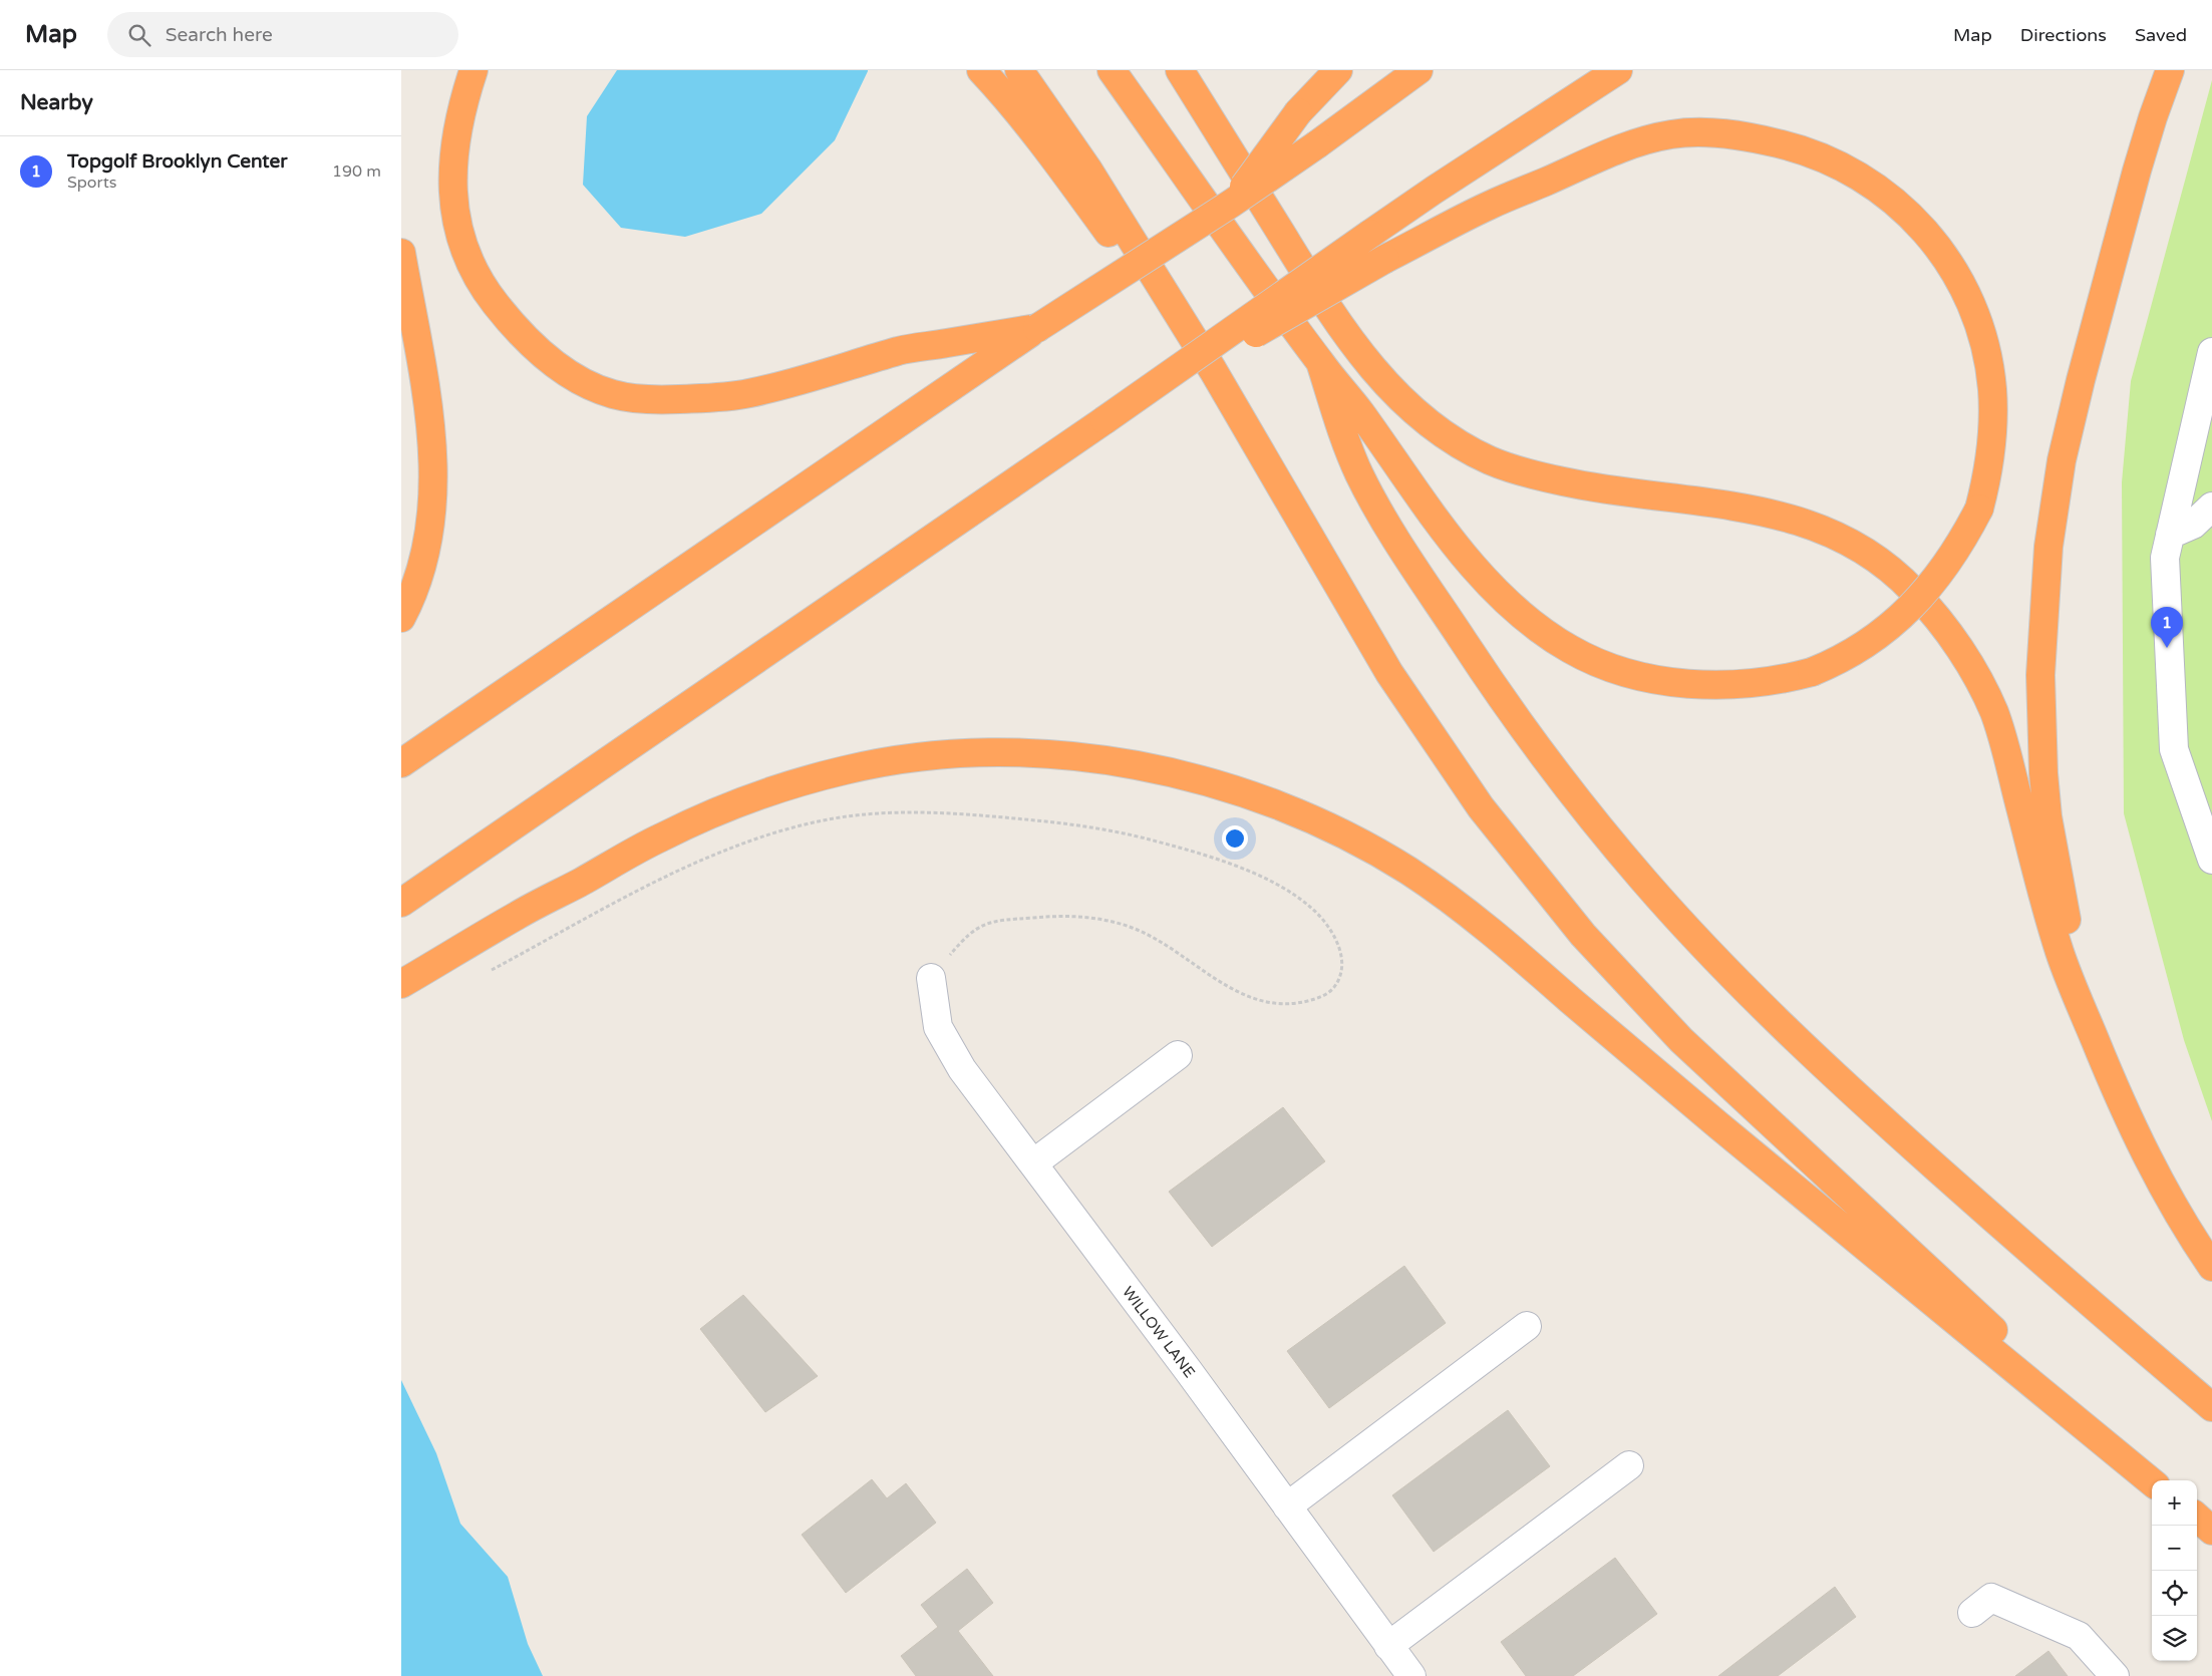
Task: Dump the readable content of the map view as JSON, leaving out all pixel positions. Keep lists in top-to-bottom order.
{
  "streets": {
    "street": ["WILLOW LANE"]
  },
  "page": {
    "header": "Map",
    "search": "Search here",
    "nav": ["Map", "Directions", "Saved"],
    "heading": "Nearby",
    "list": [
      {
        "mark": "1",
        "name": "Topgolf Brooklyn Center",
        "note": "Sports",
        "value": "190 m"
      }
    ],
    "pins": "1",
    "map_buttons": ["+", "−"]
  }
}
